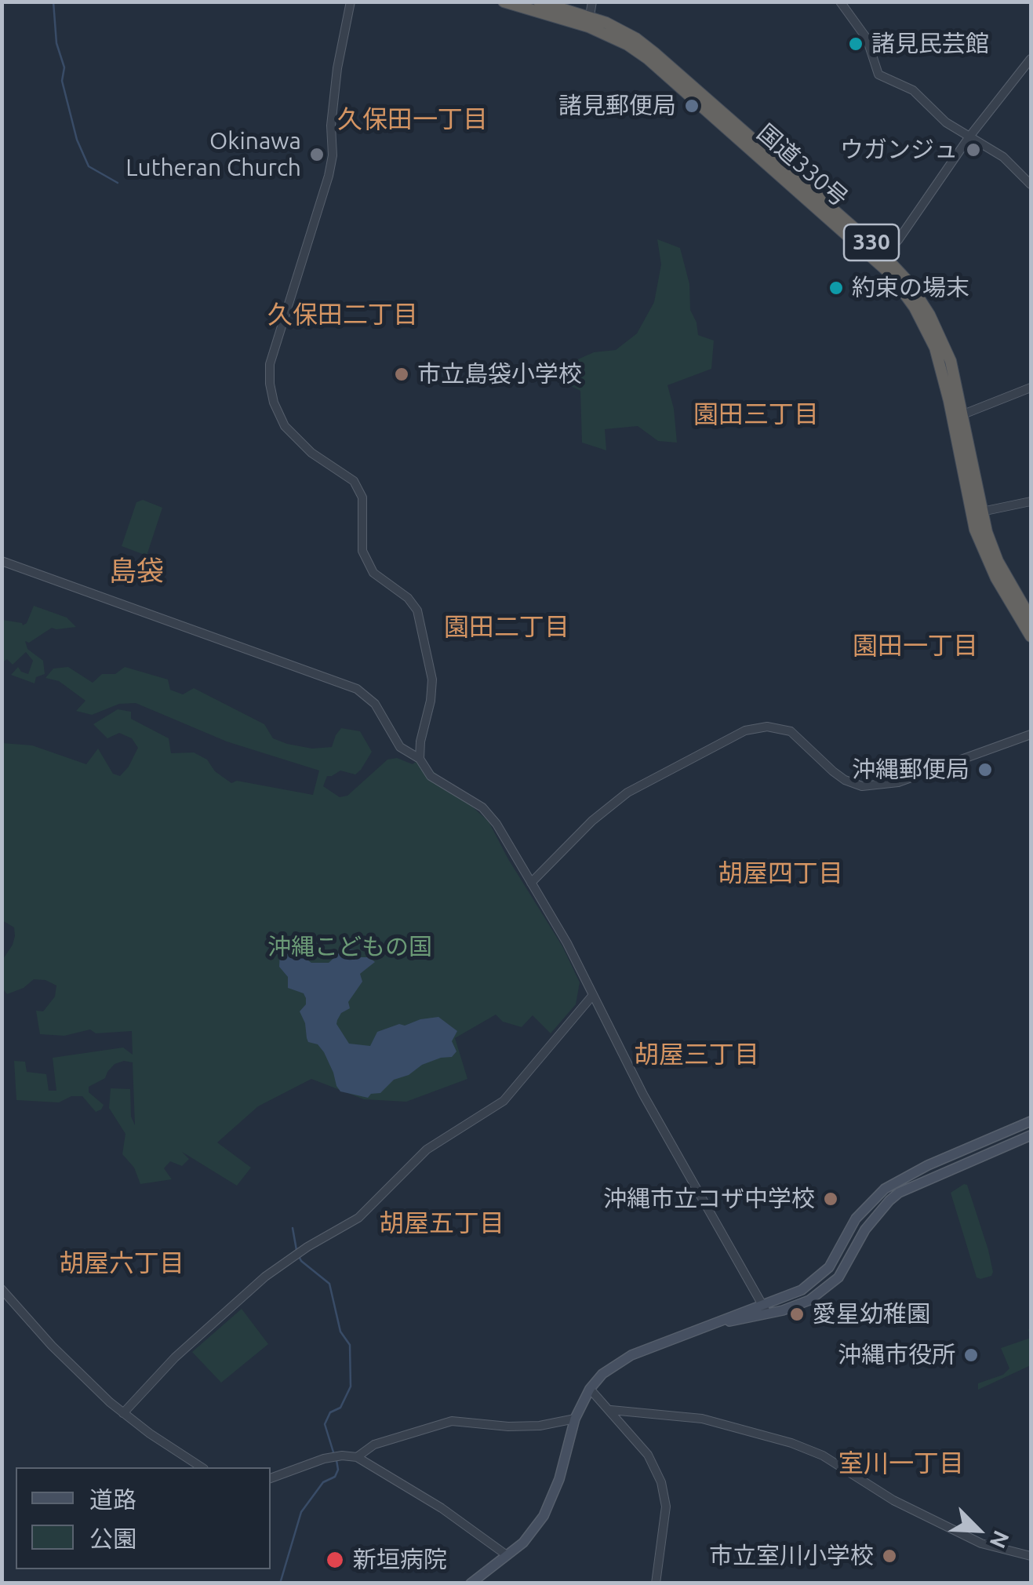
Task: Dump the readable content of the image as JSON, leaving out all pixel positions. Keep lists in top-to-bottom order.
{
  "streets": {
    "highway": ["国道330号", "330"]
  },
  "districts": [
    "久保田一丁目",
    "久保田二丁目",
    "園田三丁目",
    "島袋",
    "園田二丁目",
    "園田一丁目",
    "胡屋四丁目",
    "胡屋三丁目",
    "胡屋五丁目",
    "胡屋六丁目",
    "室川一丁目"
  ],
  "parks": ["沖縄こどもの国"],
  "places": [
    "諸見民芸館",
    "諸見郵便局",
    "ウガンジュ",
    "Okinawa Lutheran Church",
    "約束の場末",
    "市立島袋小学校",
    "沖縄郵便局",
    "沖縄市立コザ中学校",
    "愛星幼稚園",
    "沖縄市役所",
    "市立室川小学校",
    "新垣病院"
  ],
  "legend": ["道路", "公園"],
  "north": "bottom right"
}
